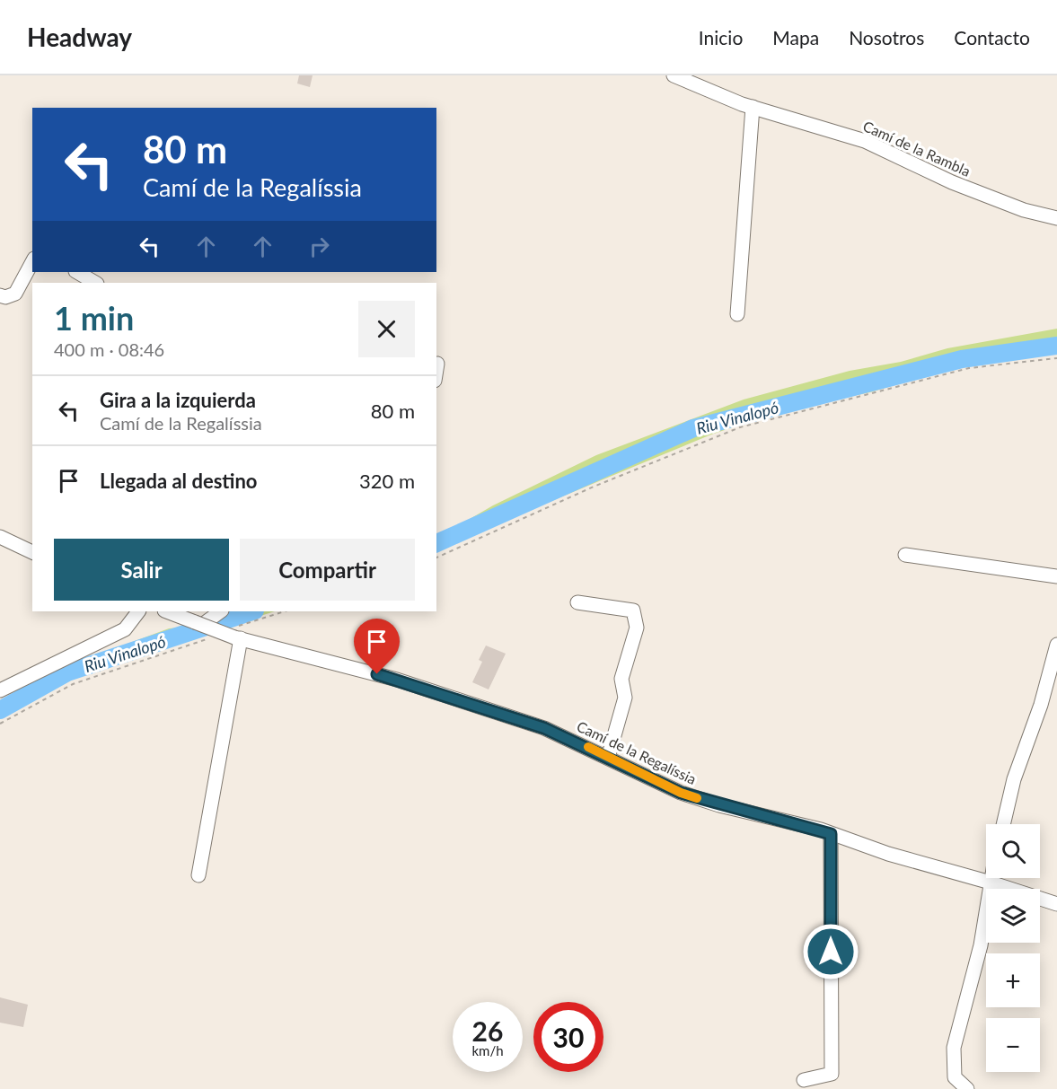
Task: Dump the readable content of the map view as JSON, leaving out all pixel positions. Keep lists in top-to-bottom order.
{
  "streets": {
    "street": ["Camí de la Rambla", "Camí de la Regalíssia"]
  },
  "water": ["Riu Vinalopó"],
  "page": {
    "header": "Headway",
    "nav": [
      "Inicio",
      "Mapa",
      "Nosotros",
      "Contacto"
    ],
    "turn": ["80 m", "Camí de la Regalíssia"],
    "heading": ["1 min", "400 m · 08:46"],
    "list": [
      {
        "name": "Gira a la izquierda",
        "note": "Camí de la Regalíssia",
        "value": "80 m"
      },
      {
        "name": "Llegada al destino",
        "value": "320 m"
      }
    ],
    "buttons": ["Salir", "Compartir"],
    "map_buttons": ["+", "−"],
    "speed": "26 km/h",
    "limit": "30"
  }
}
